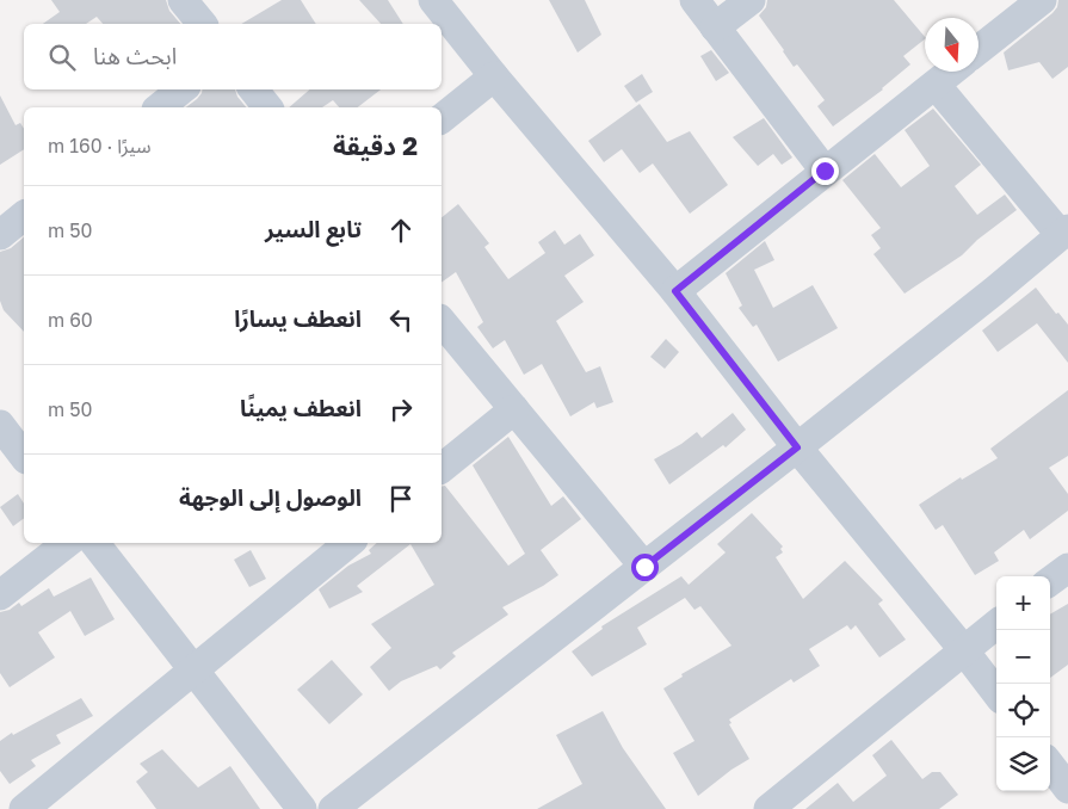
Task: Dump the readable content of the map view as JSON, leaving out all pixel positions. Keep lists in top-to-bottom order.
{
  "north": "bottom",
  "page": {
    "search": "ابحث هنا",
    "heading": ["2 دقيقة", "سيرًا · 160 m"],
    "list": [
      ["تابع السير", "50 m"],
      ["انعطف يسارًا", "60 m"],
      ["انعطف يمينًا", "50 m"],
      "الوصول إلى الوجهة"
    ],
    "map_buttons": ["+", "−"]
  }
}
